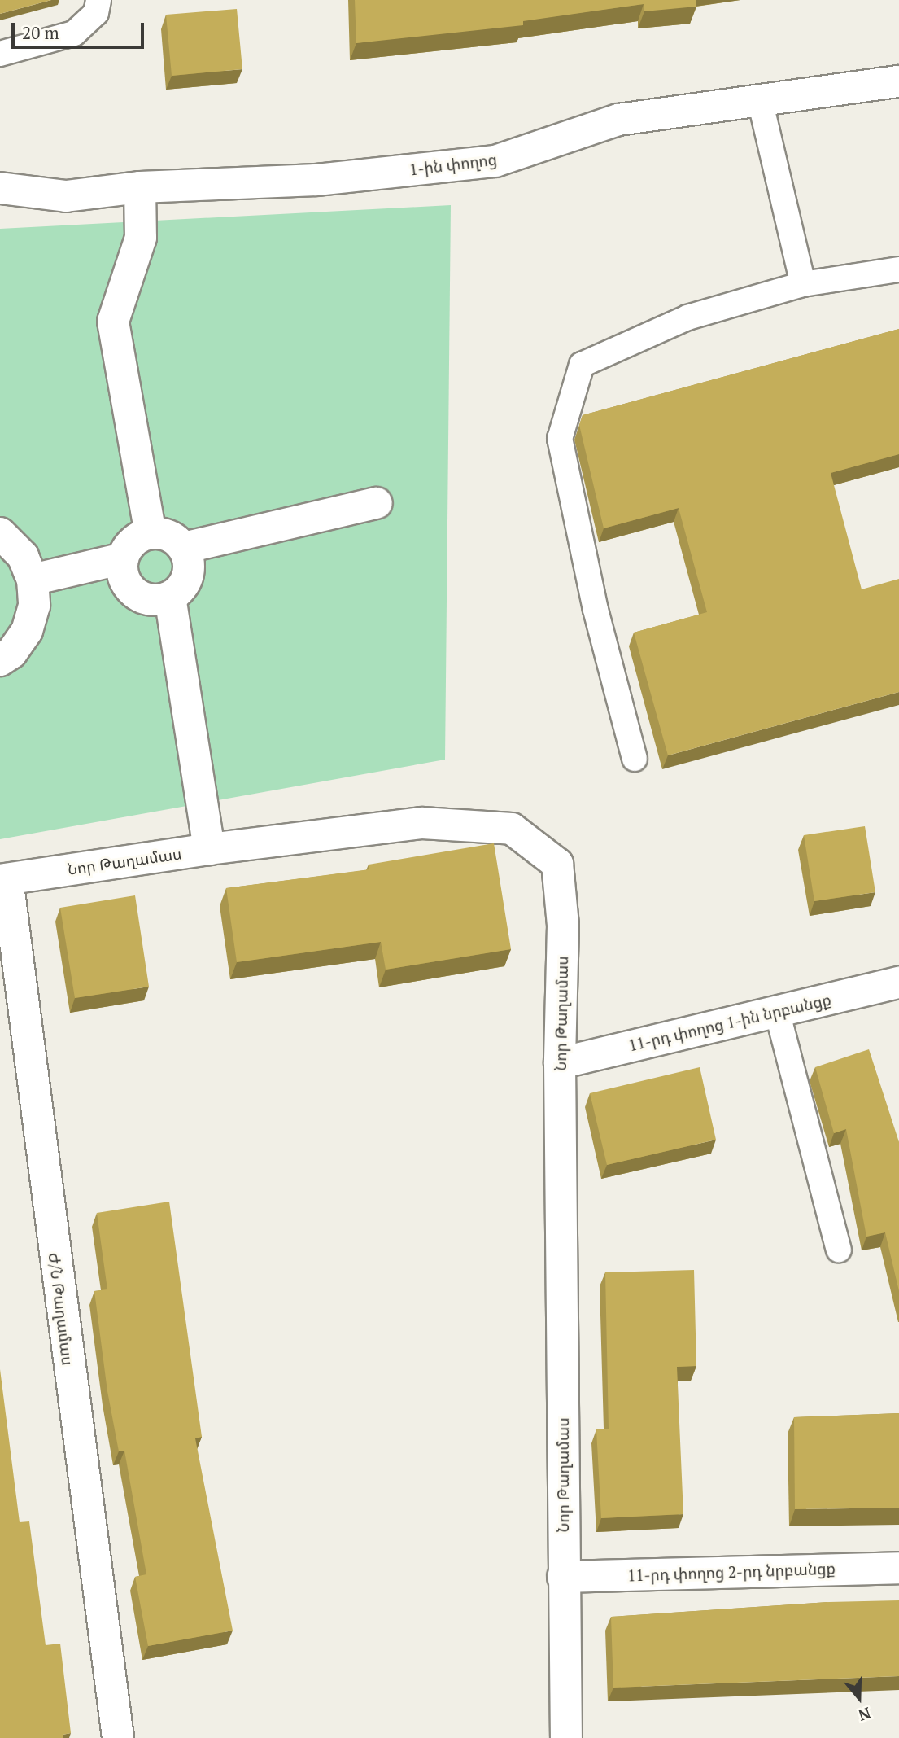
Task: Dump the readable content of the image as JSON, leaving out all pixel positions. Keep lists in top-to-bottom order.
{
  "streets": {
    "street": [
      "1-ին փողոց",
      "Նոր Թաղամաս",
      "11-րդ փողոց 1-ին նրբանցք",
      "Ժ/Ն Թաղամաս",
      "11-րդ փողոց 2-րդ նրբանցք"
    ]
  },
  "crossings": [
    ["Նոր Թաղամաս", "11-րդ փողոց 1-ին նրբանցք"],
    ["Նոր Թաղամաս", "Ժ/Ն Թաղամաս"],
    ["Նոր Թաղամաս", "11-րդ փողոց 2-րդ նրբանցք"]
  ],
  "scale_bar": "20 m",
  "north": "bottom"
}
